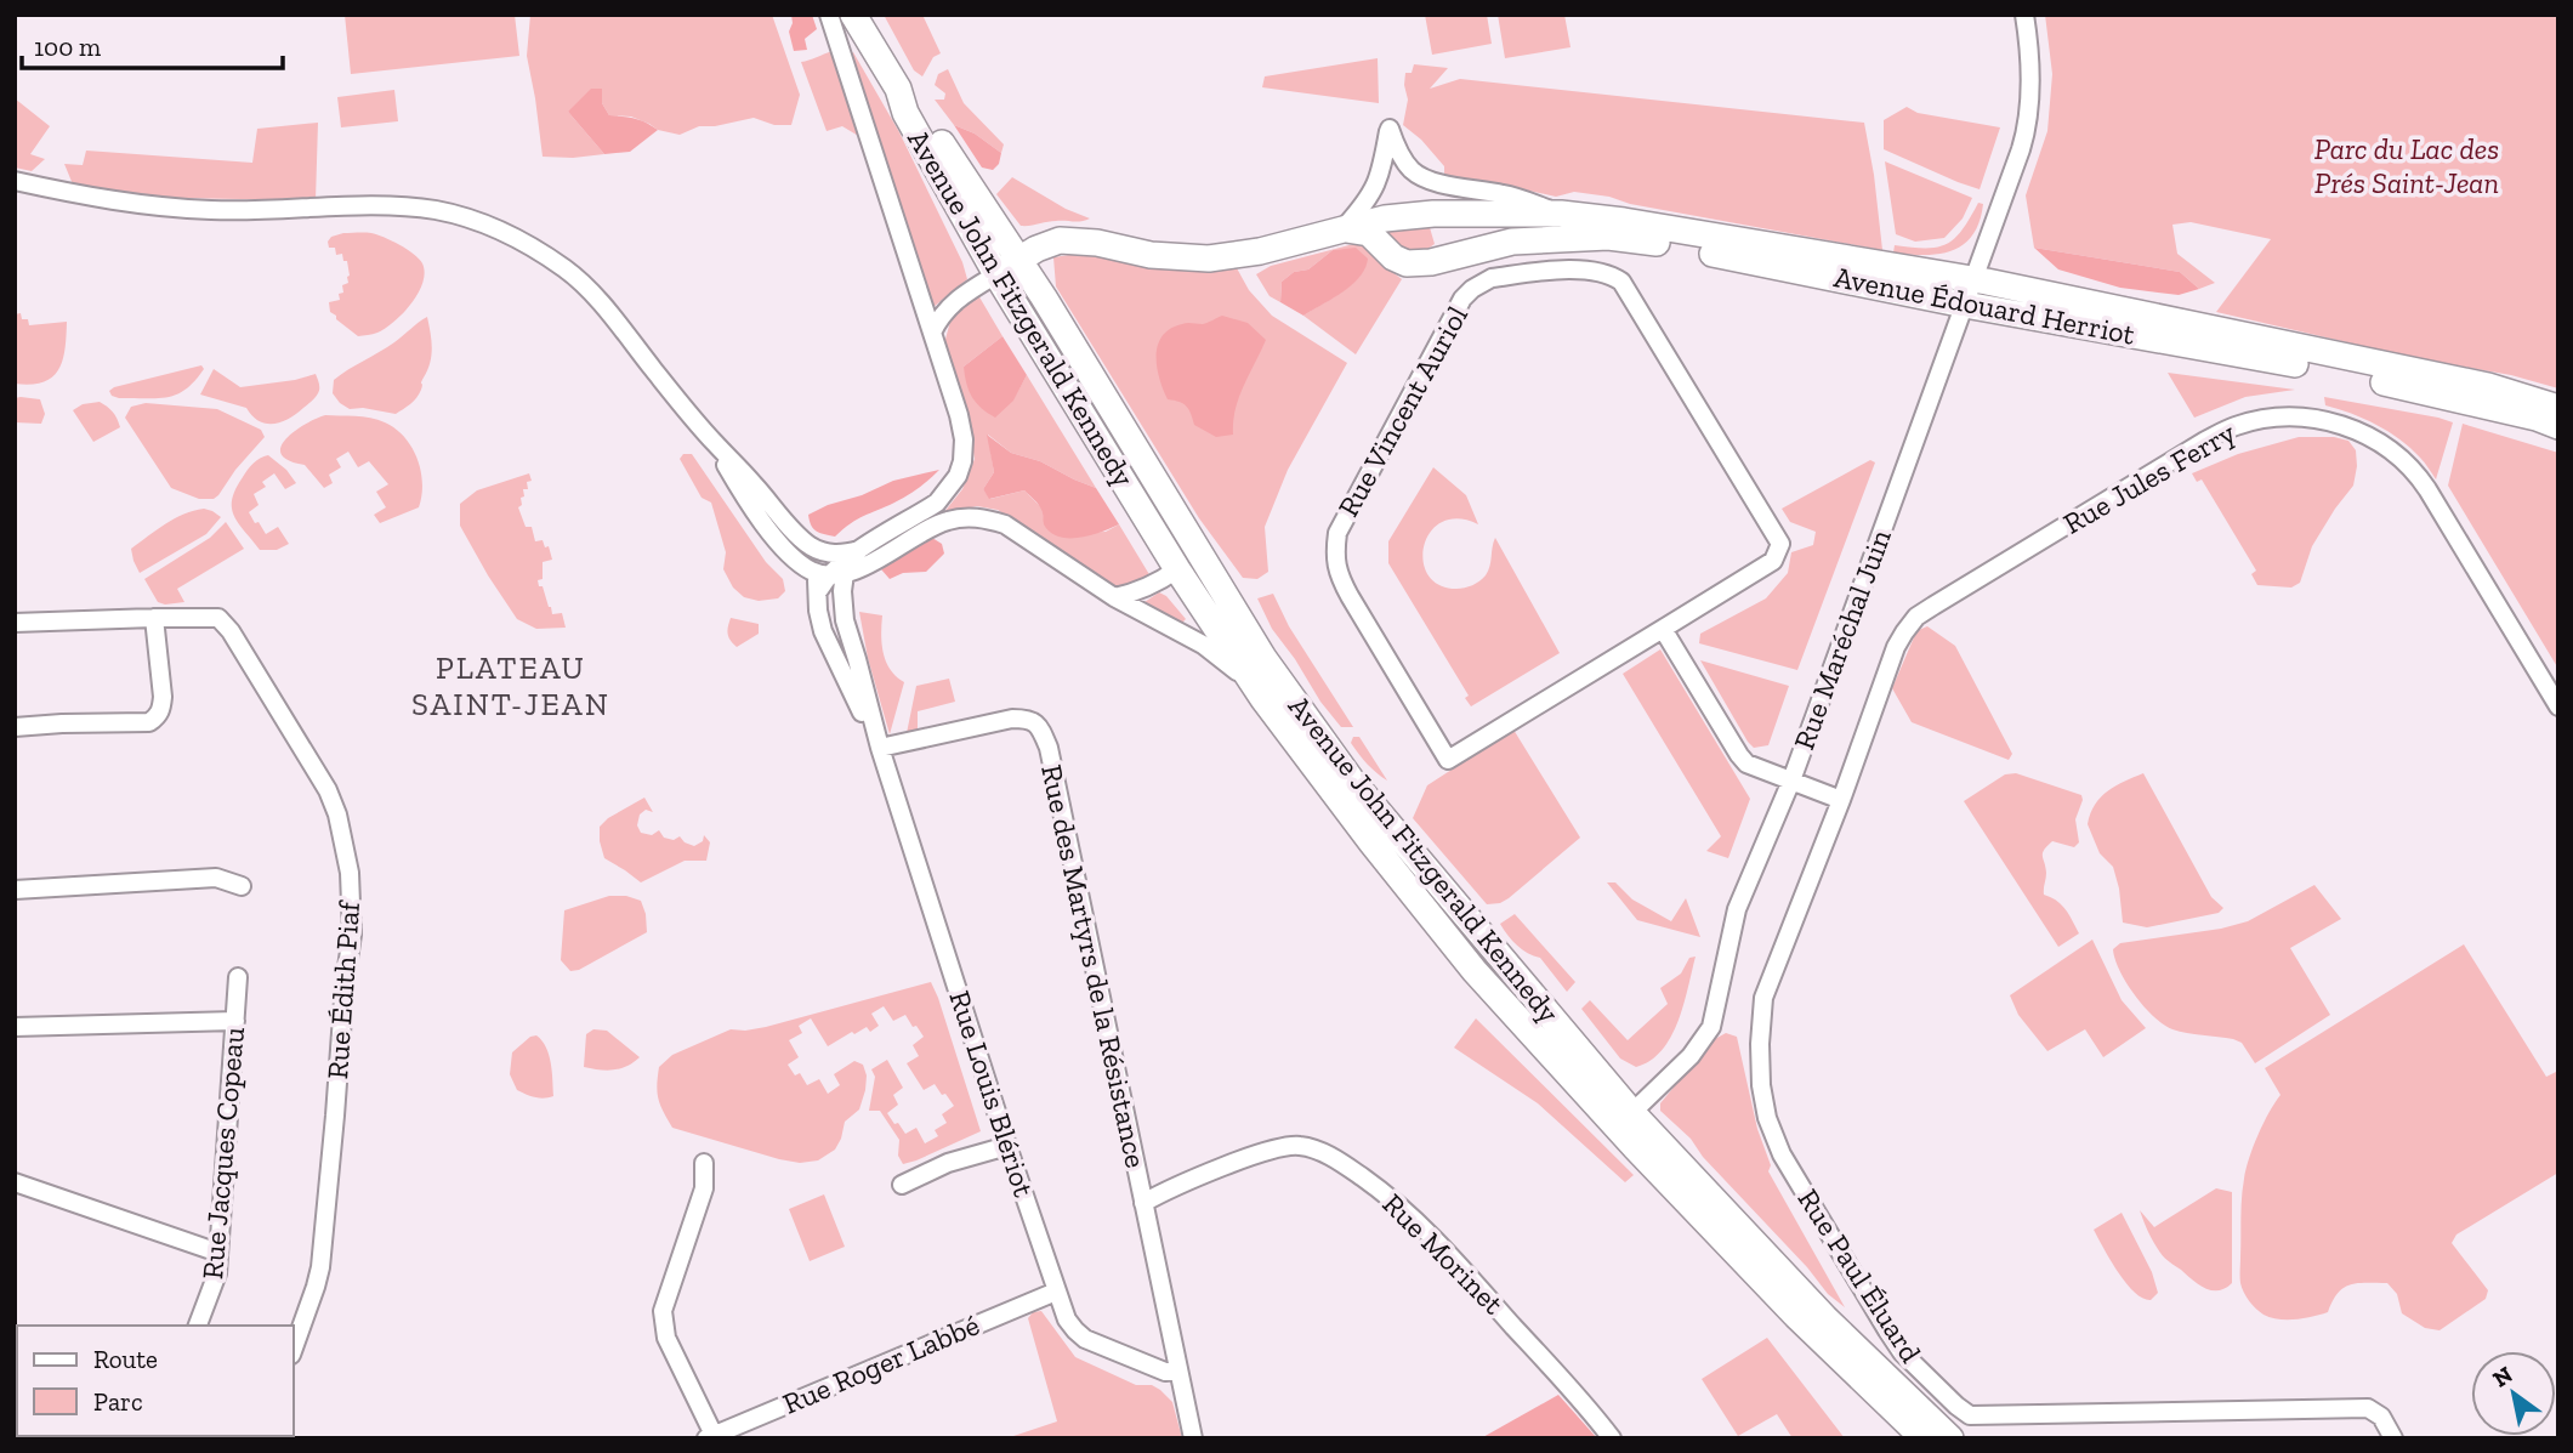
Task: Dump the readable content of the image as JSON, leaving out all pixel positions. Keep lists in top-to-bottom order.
{
  "streets": {
    "main road": ["Avenue Édouard Herriot", "Avenue John Fitzgerald Kennedy"],
    "street": [
      "Rue Vincent Auriol",
      "Rue Jules Ferry",
      "Rue Maréchal Juin",
      "Rue des Martyrs de la Résistance",
      "Rue Édith Piaf",
      "Rue Louis Blériot",
      "Rue Jacques Copeau",
      "Rue Morinet",
      "Rue Paul Éluard",
      "Rue Roger Labbé"
    ]
  },
  "crossings": [
    ["Avenue Édouard Herriot", "Avenue John Fitzgerald Kennedy"],
    ["Avenue Édouard Herriot", "Rue Maréchal Juin"],
    ["Avenue John Fitzgerald Kennedy", "Rue Maréchal Juin"],
    ["Avenue John Fitzgerald Kennedy", "Rue Louis Blériot"],
    ["Rue Jules Ferry", "Rue Paul Éluard"],
    ["Rue des Martyrs de la Résistance", "Rue Louis Blériot"],
    ["Rue des Martyrs de la Résistance", "Rue Morinet"],
    ["Rue Louis Blériot", "Rue Roger Labbé"]
  ],
  "districts": ["PLATEAU SAINT-JEAN"],
  "parks": ["Parc du Lac des Prés Saint-Jean"],
  "legend": ["Route", "Parc"],
  "scale_bar": "100 m",
  "north": "top left"
}
